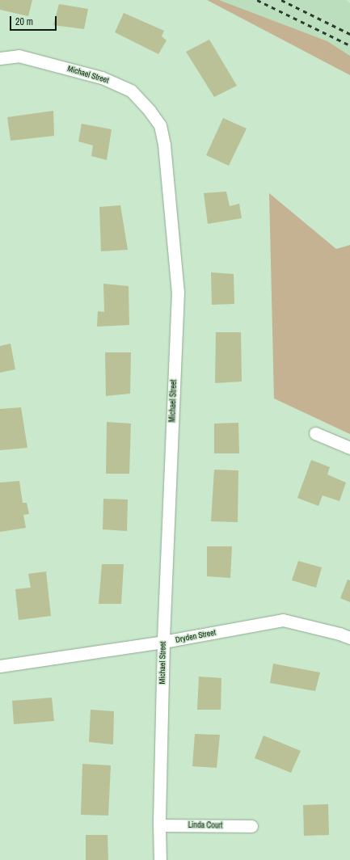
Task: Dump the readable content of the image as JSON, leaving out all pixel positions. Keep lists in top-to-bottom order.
{
  "streets": {
    "street": ["Michael Street", "Dryden Street", "Linda Court"]
  },
  "crossings": [
    ["Michael Street", "Dryden Street"],
    ["Michael Street", "Linda Court"]
  ],
  "scale_bar": "20 m"
}
